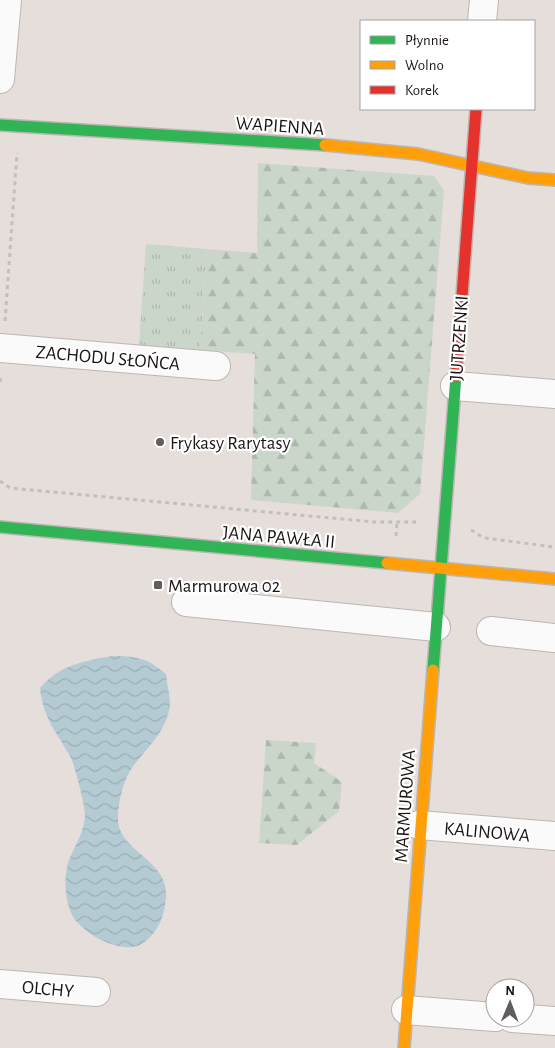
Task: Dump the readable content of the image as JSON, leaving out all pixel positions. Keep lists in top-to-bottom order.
{
  "streets": {
    "street": [
      "WAPIENNA",
      "JUTRZENKI",
      "ZACHODU SŁOŃCA",
      "JANA PAWŁA II",
      "MARMUROWA",
      "KALINOWA",
      "OLCHY"
    ]
  },
  "crossings": [
    ["WAPIENNA", "JUTRZENKI"],
    ["JUTRZENKI", "JANA PAWŁA II"],
    ["JUTRZENKI", "MARMUROWA"],
    ["JANA PAWŁA II", "MARMUROWA"],
    ["MARMUROWA", "KALINOWA"]
  ],
  "places": {
    "other": ["Frykasy Rarytasy"],
    "transit": ["Marmurowa 02"]
  },
  "legend": ["Płynnie", "Wolno", "Korek"],
  "north": "top"
}
